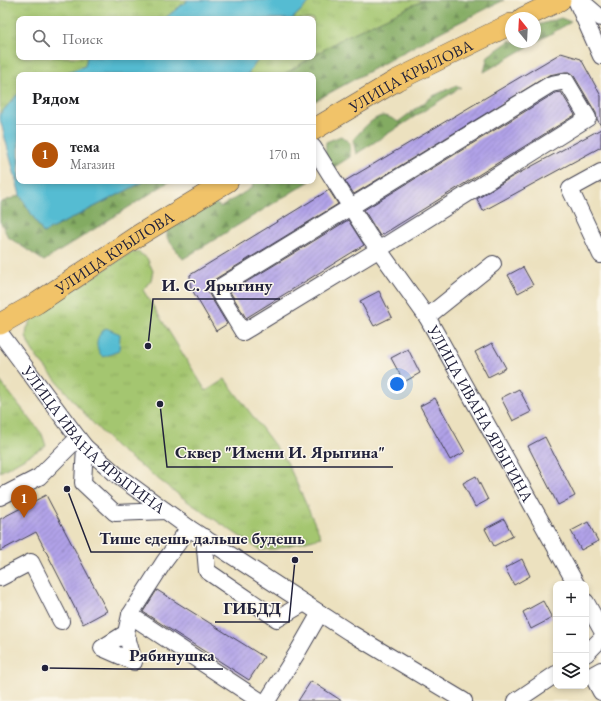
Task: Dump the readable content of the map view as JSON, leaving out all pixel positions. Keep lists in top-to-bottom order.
{
  "streets": {
    "main road": ["УЛИЦА КРЫЛОВА"],
    "street": ["УЛИЦА ИВАНА ЯРЫГИНА"]
  },
  "places": [
    "И. С. Ярыгину",
    "Сквер \"Имени И. Ярыгина\"",
    "Тише едешь дальше будешь",
    "ГИБДД",
    "Рябинушка"
  ],
  "north": "top",
  "page": {
    "search": "Поиск",
    "heading": "Рядом",
    "list": [
      {
        "mark": "1",
        "name": "тема",
        "note": "Магазин",
        "value": "170 m"
      }
    ],
    "pins": "1",
    "map_buttons": ["+", "−"]
  }
}
